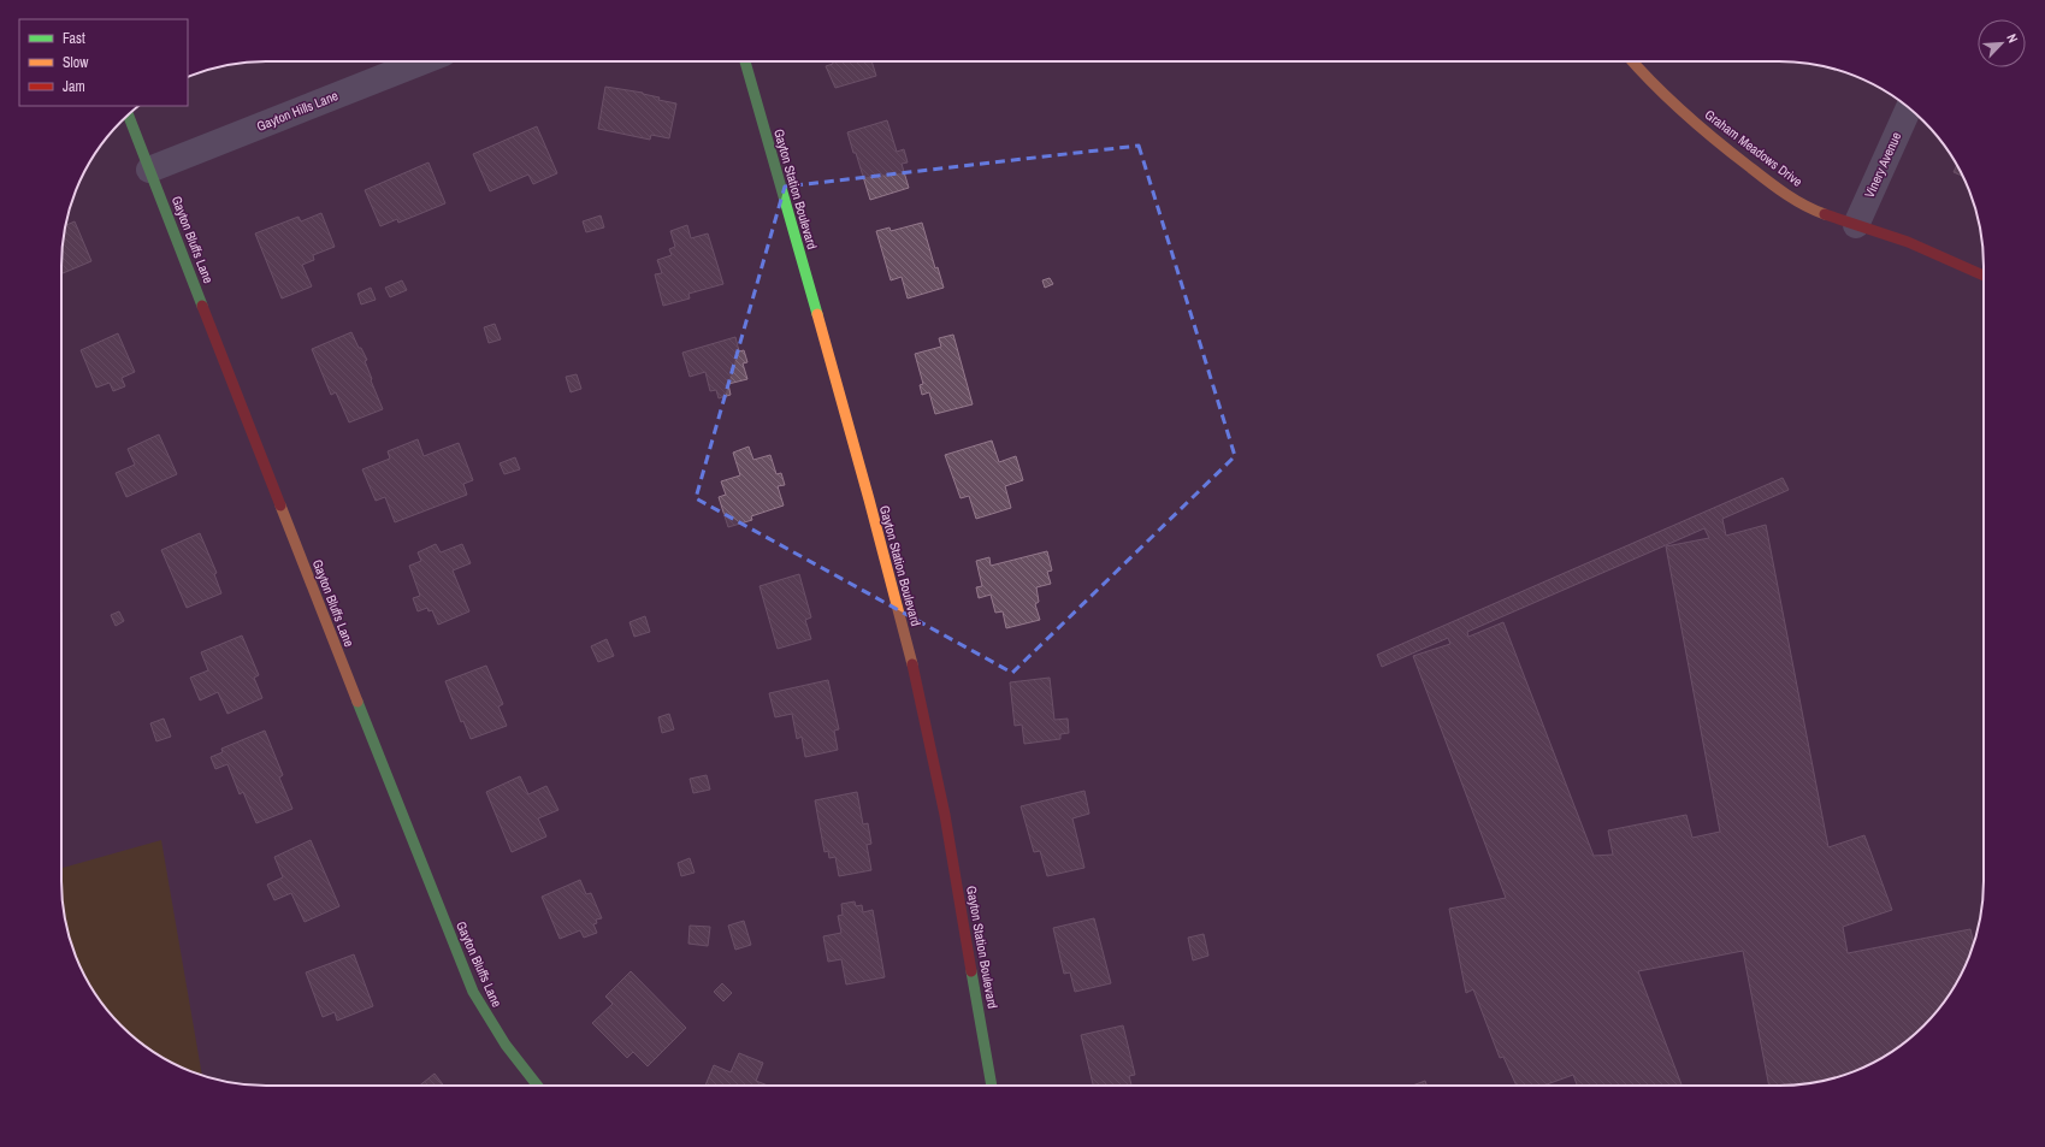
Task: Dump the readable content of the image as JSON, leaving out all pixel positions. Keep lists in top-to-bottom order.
{
  "streets": {
    "street": [
      "Gayton Hills Lane",
      "Graham Meadows Drive",
      "Vinery Avenue",
      "Gayton Station Boulevard",
      "Gayton Bluffs Lane"
    ]
  },
  "crossings": [
    ["Gayton Hills Lane", "Gayton Bluffs Lane"],
    ["Graham Meadows Drive", "Vinery Avenue"]
  ],
  "legend": ["Fast", "Slow", "Jam"],
  "north": "top right"
}
